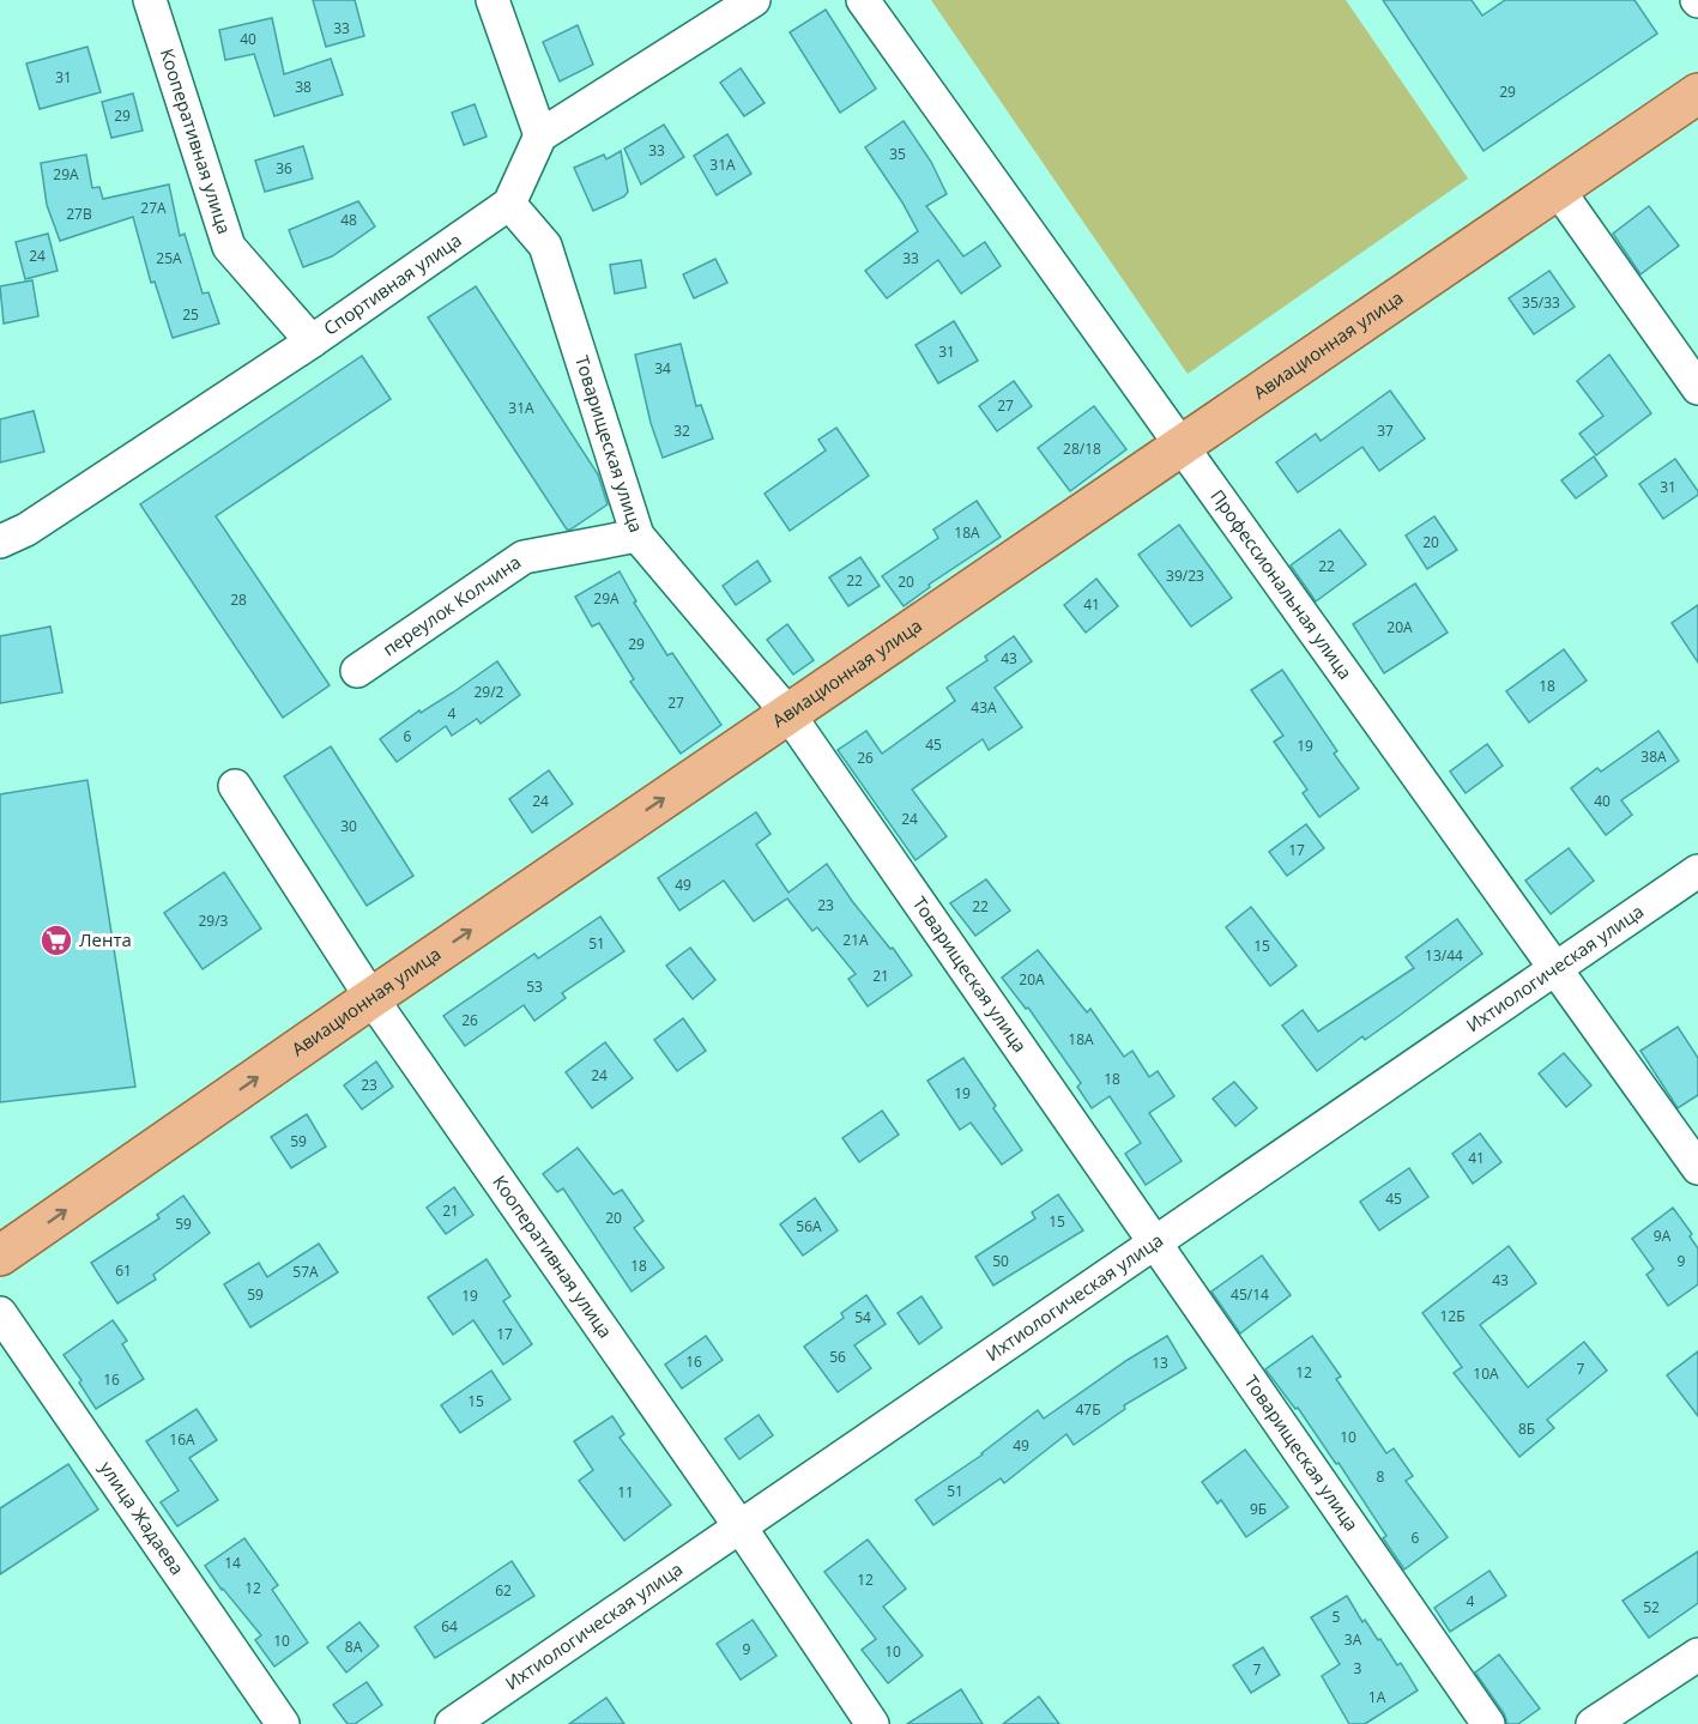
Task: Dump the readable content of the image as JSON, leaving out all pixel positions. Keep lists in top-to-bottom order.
{
  "streets": {
    "main road": ["Авиационная улица"],
    "street": [
      "Кооперативная улица",
      "Спортивная улица",
      "Товарищеская улица",
      "Профессиональная улица",
      "переулок Колчина",
      "Ихтиологическая улица",
      "улица Жадаева"
    ]
  },
  "crossings": [
    ["Кооперативная улица", "Спортивная улица"],
    ["Кооперативная улица", "Авиационная улица"],
    ["Кооперативная улица", "Ихтиологическая улица"],
    ["Спортивная улица", "Товарищеская улица"],
    ["Авиационная улица", "Товарищеская улица"],
    ["Авиационная улица", "Профессиональная улица"],
    ["Товарищеская улица", "переулок Колчина"],
    ["Товарищеская улица", "Ихтиологическая улица"],
    ["Профессиональная улица", "Ихтиологическая улица"]
  ],
  "one_way": ["Авиационная улица"],
  "places": {
    "supermarket": ["Лента"]
  },
  "house_numbers": [
    "33",
    "40",
    "31",
    "38",
    "29",
    "29",
    "33",
    "35",
    "31А",
    "36",
    "29А",
    "27А",
    "27В",
    "48",
    "24",
    "25А",
    "33",
    "35/33",
    "25",
    "31",
    "34",
    "27",
    "31А",
    "32",
    "37",
    "28/18",
    "31",
    "18А",
    "20",
    "22",
    "39/23",
    "22",
    "20",
    "29А",
    "28",
    "41",
    "20А",
    "29",
    "43",
    "18",
    "29/2",
    "27",
    "43А",
    "4",
    "6",
    "45",
    "19",
    "38А",
    "26",
    "24",
    "40",
    "24",
    "30",
    "17",
    "49",
    "23",
    "22",
    "29/3",
    "21А",
    "51",
    "15",
    "13/44",
    "21",
    "20А",
    "53",
    "26",
    "18А",
    "24",
    "18",
    "23",
    "19",
    "59",
    "41",
    "45",
    "21",
    "20",
    "15",
    "59",
    "56А",
    "9А",
    "50",
    "9",
    "18",
    "61",
    "57А",
    "43",
    "59",
    "45/14",
    "19",
    "12Б",
    "54",
    "17",
    "56",
    "16",
    "13",
    "7",
    "12",
    "10А",
    "16",
    "15",
    "47Б",
    "8Б",
    "10",
    "16А",
    "49",
    "8",
    "51",
    "11",
    "9Б",
    "6",
    "14",
    "12",
    "12",
    "62",
    "4",
    "52",
    "5",
    "64",
    "3А",
    "10",
    "8А",
    "9",
    "10",
    "3",
    "7",
    "1А"
  ]
}
